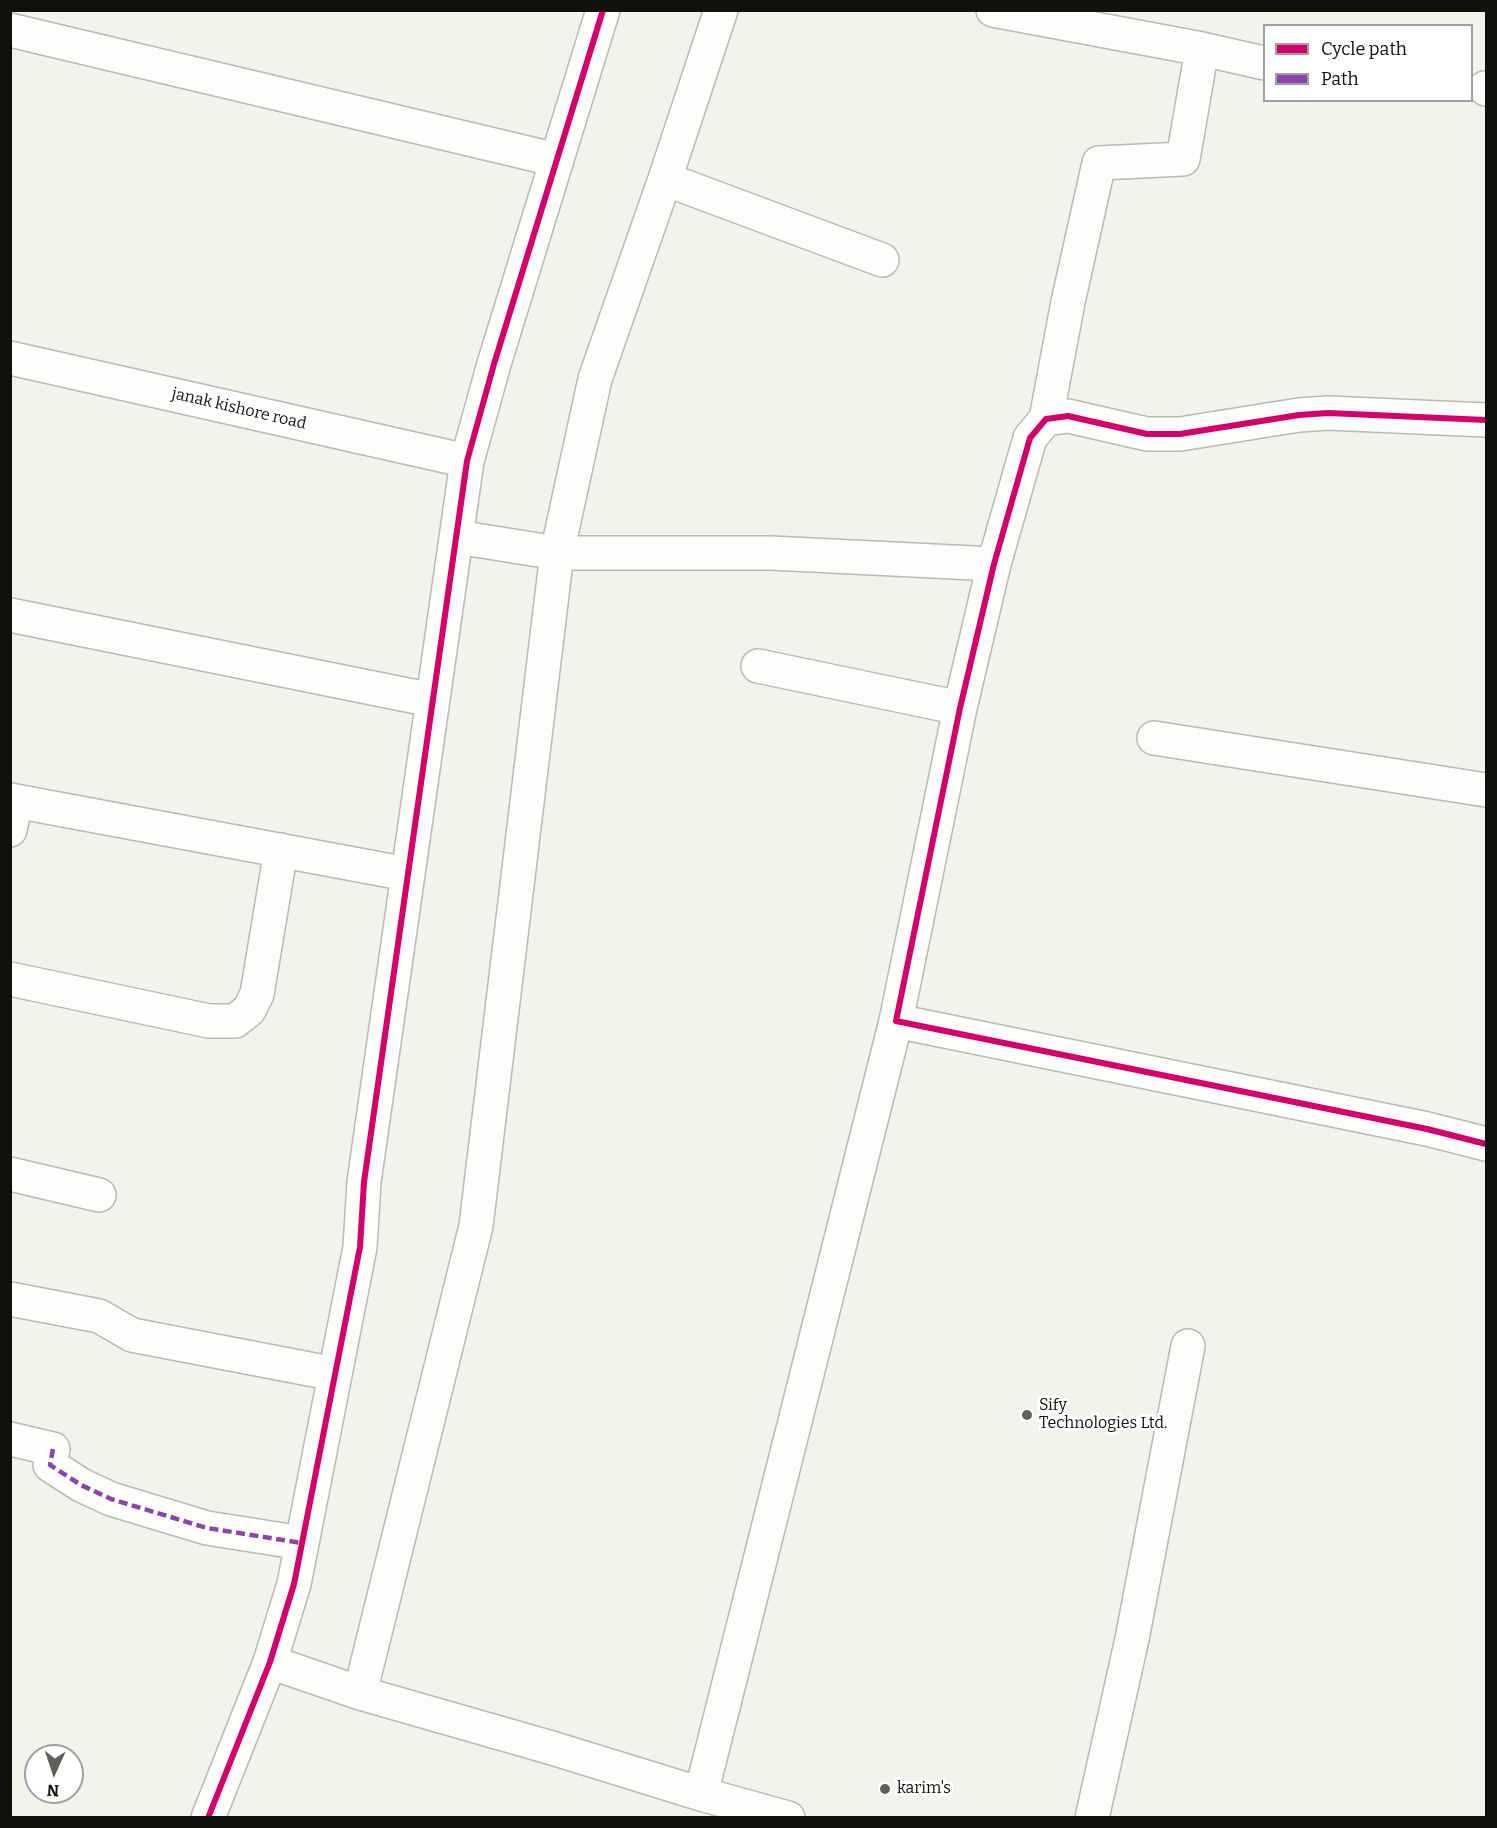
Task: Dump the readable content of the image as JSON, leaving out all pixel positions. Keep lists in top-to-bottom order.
{
  "streets": {
    "street": ["janak kishore road"]
  },
  "places": ["Sify Technologies Ltd.", "karim's"],
  "legend": ["Cycle path", "Path"],
  "north": "bottom"
}
